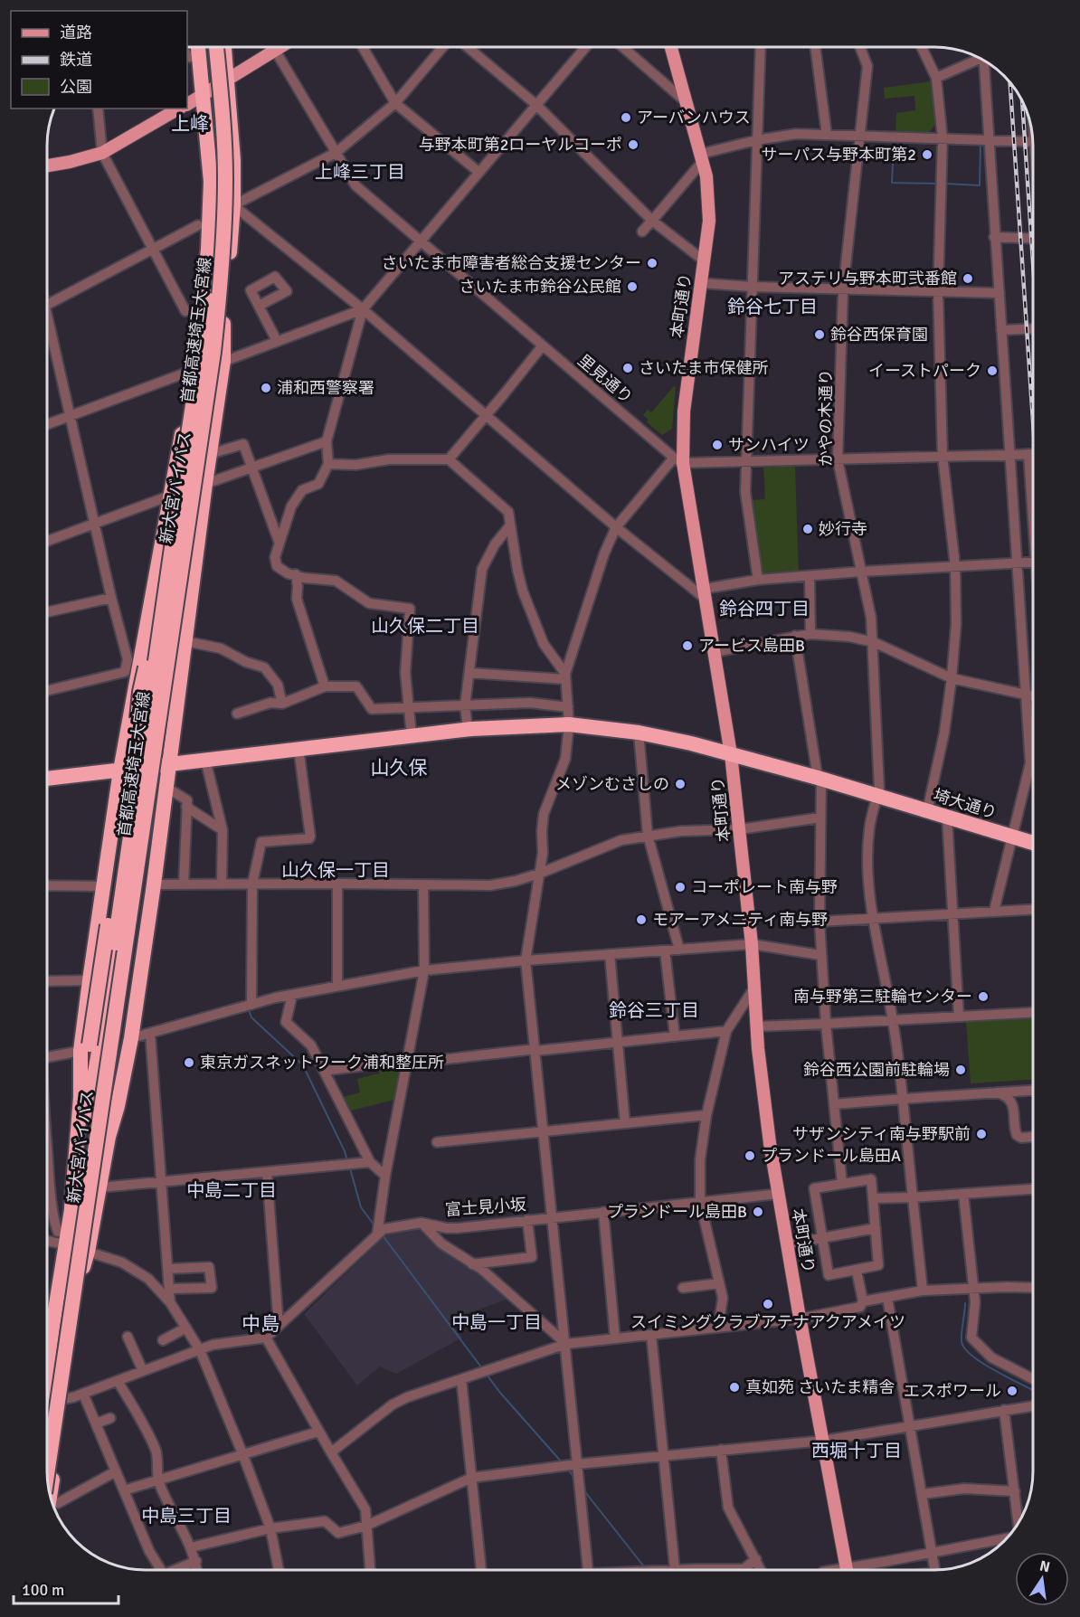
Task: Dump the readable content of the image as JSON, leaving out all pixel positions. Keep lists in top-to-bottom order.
{
  "streets": {
    "highway": ["首都高速埼玉大宮線", "新大宮バイパス", "埼大通り"],
    "main road": ["本町通り"],
    "street": ["里見通り", "かやの木通り", "富士見小坂"]
  },
  "crossings": [
    ["本町通り", "里見通り"],
    ["本町通り", "埼大通り"],
    ["本町通り", "富士見小坂"],
    ["かやの木通り", "埼大通り"]
  ],
  "districts": [
    "上峰",
    "上峰三丁目",
    "鈴谷七丁目",
    "鈴谷四丁目",
    "山久保二丁目",
    "山久保",
    "山久保一丁目",
    "鈴谷三丁目",
    "中島二丁目",
    "中島一丁目",
    "中島",
    "西堀十丁目",
    "中島三丁目"
  ],
  "places": [
    "アーバンハウス",
    "与野本町第2ローヤルコーポ",
    "サーパス与野本町第2",
    "さいたま市障害者総合支援センター",
    "アステリ与野本町弐番館",
    "さいたま市鈴谷公民館",
    "鈴谷西保育園",
    "さいたま市保健所",
    "イーストパーク",
    "浦和西警察署",
    "サンハイツ",
    "妙行寺",
    "アービス島田B",
    "メゾンむさしの",
    "コーポレート南与野",
    "モアーアメニティ南与野",
    "南与野第三駐輪センター",
    "東京ガスネットワーク浦和整圧所",
    "鈴谷西公園前駐輪場",
    "サザンシティ南与野駅前",
    "プランドール島田A",
    "プランドール島田B",
    "スイミングクラブアテナアクアメイツ",
    "真如苑 さいたま精舎",
    "エスポワール"
  ],
  "legend": ["道路", "鉄道", "公園"],
  "scale_bar": "100 m",
  "north": "top"
}
